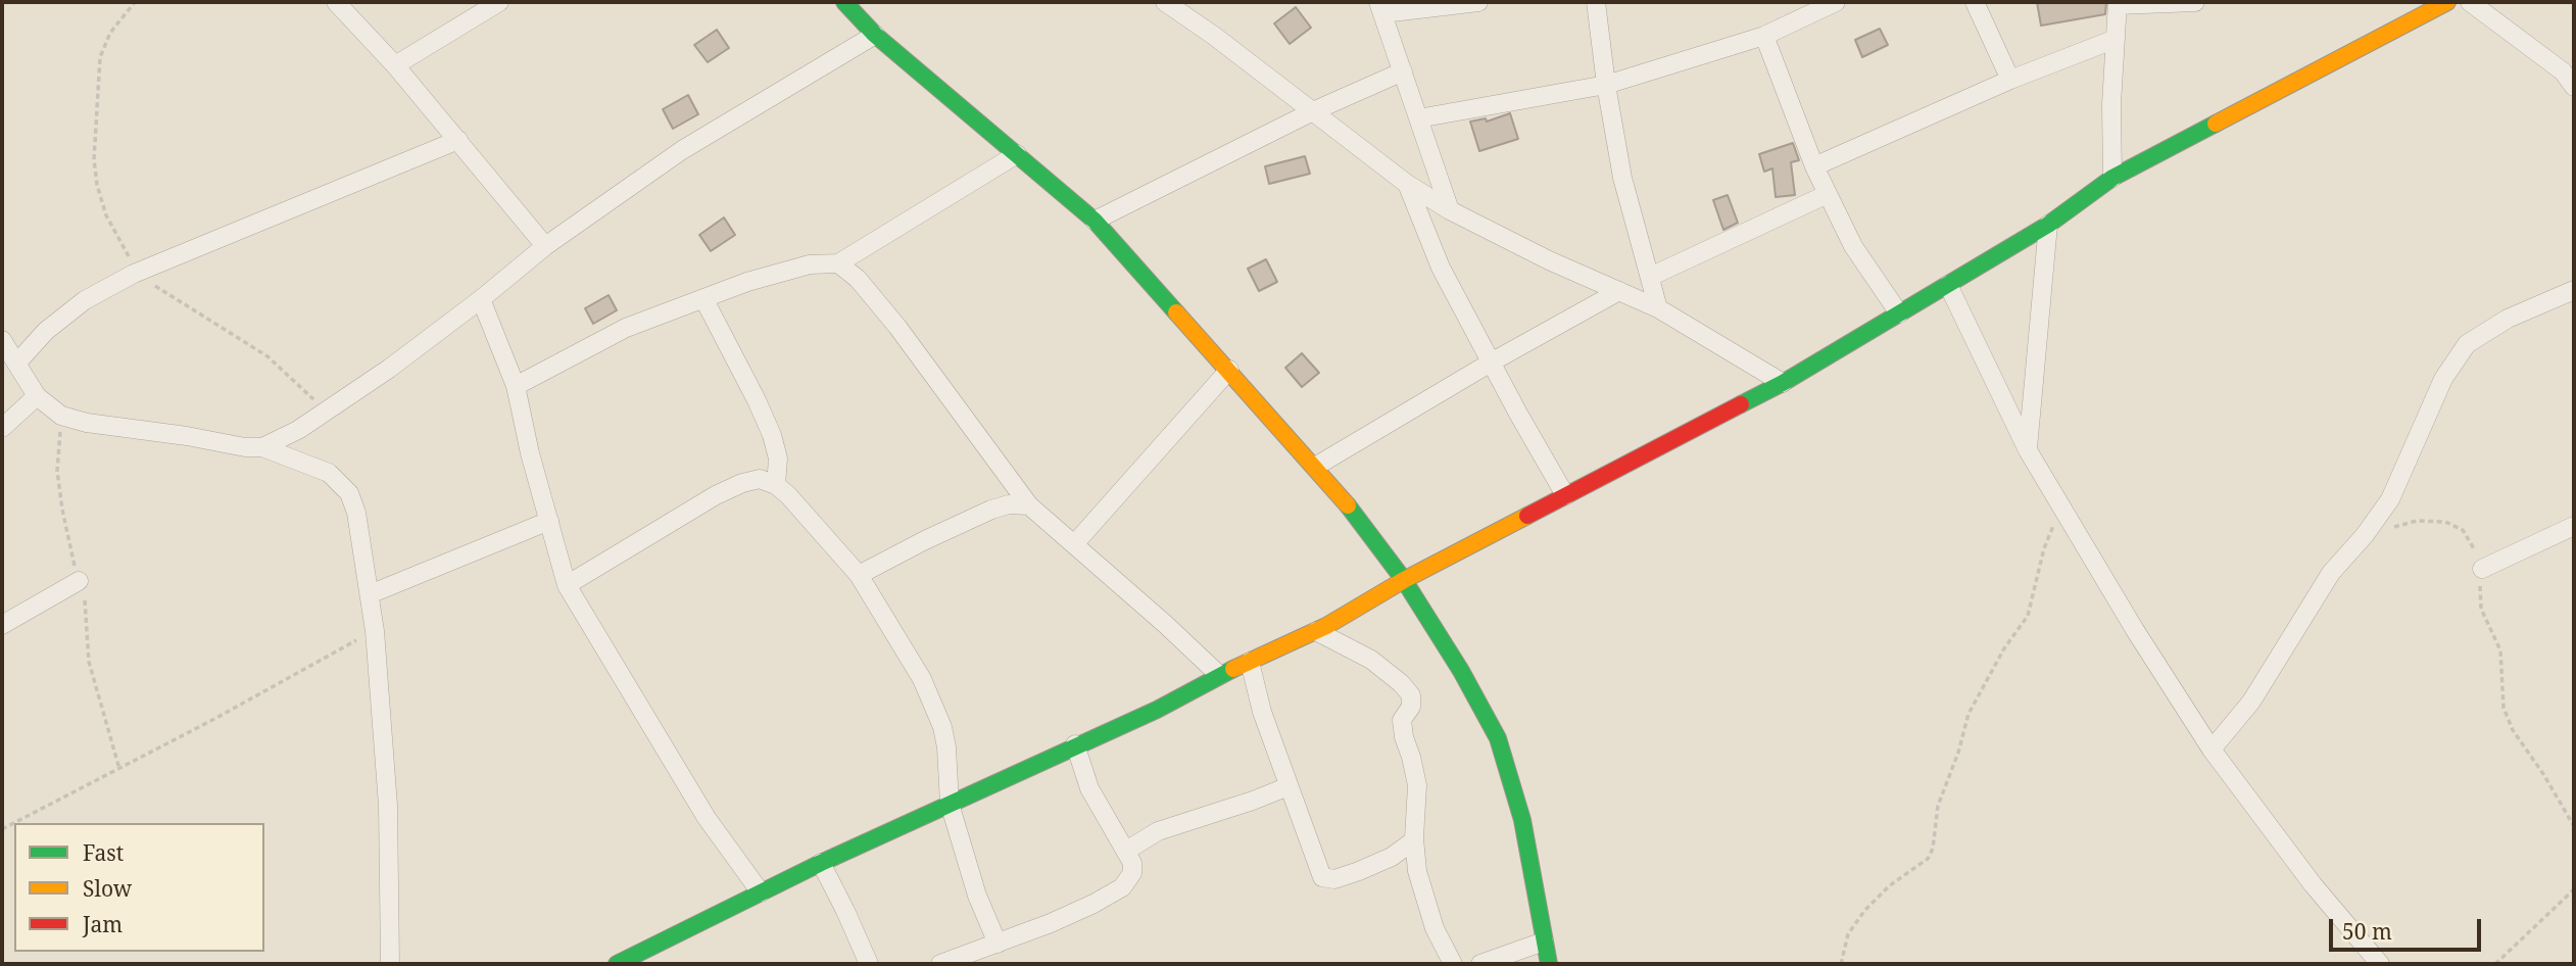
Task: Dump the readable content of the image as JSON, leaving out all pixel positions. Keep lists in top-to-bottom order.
{
  "legend": ["Fast", "Slow", "Jam"],
  "scale_bar": "50 m"
}
